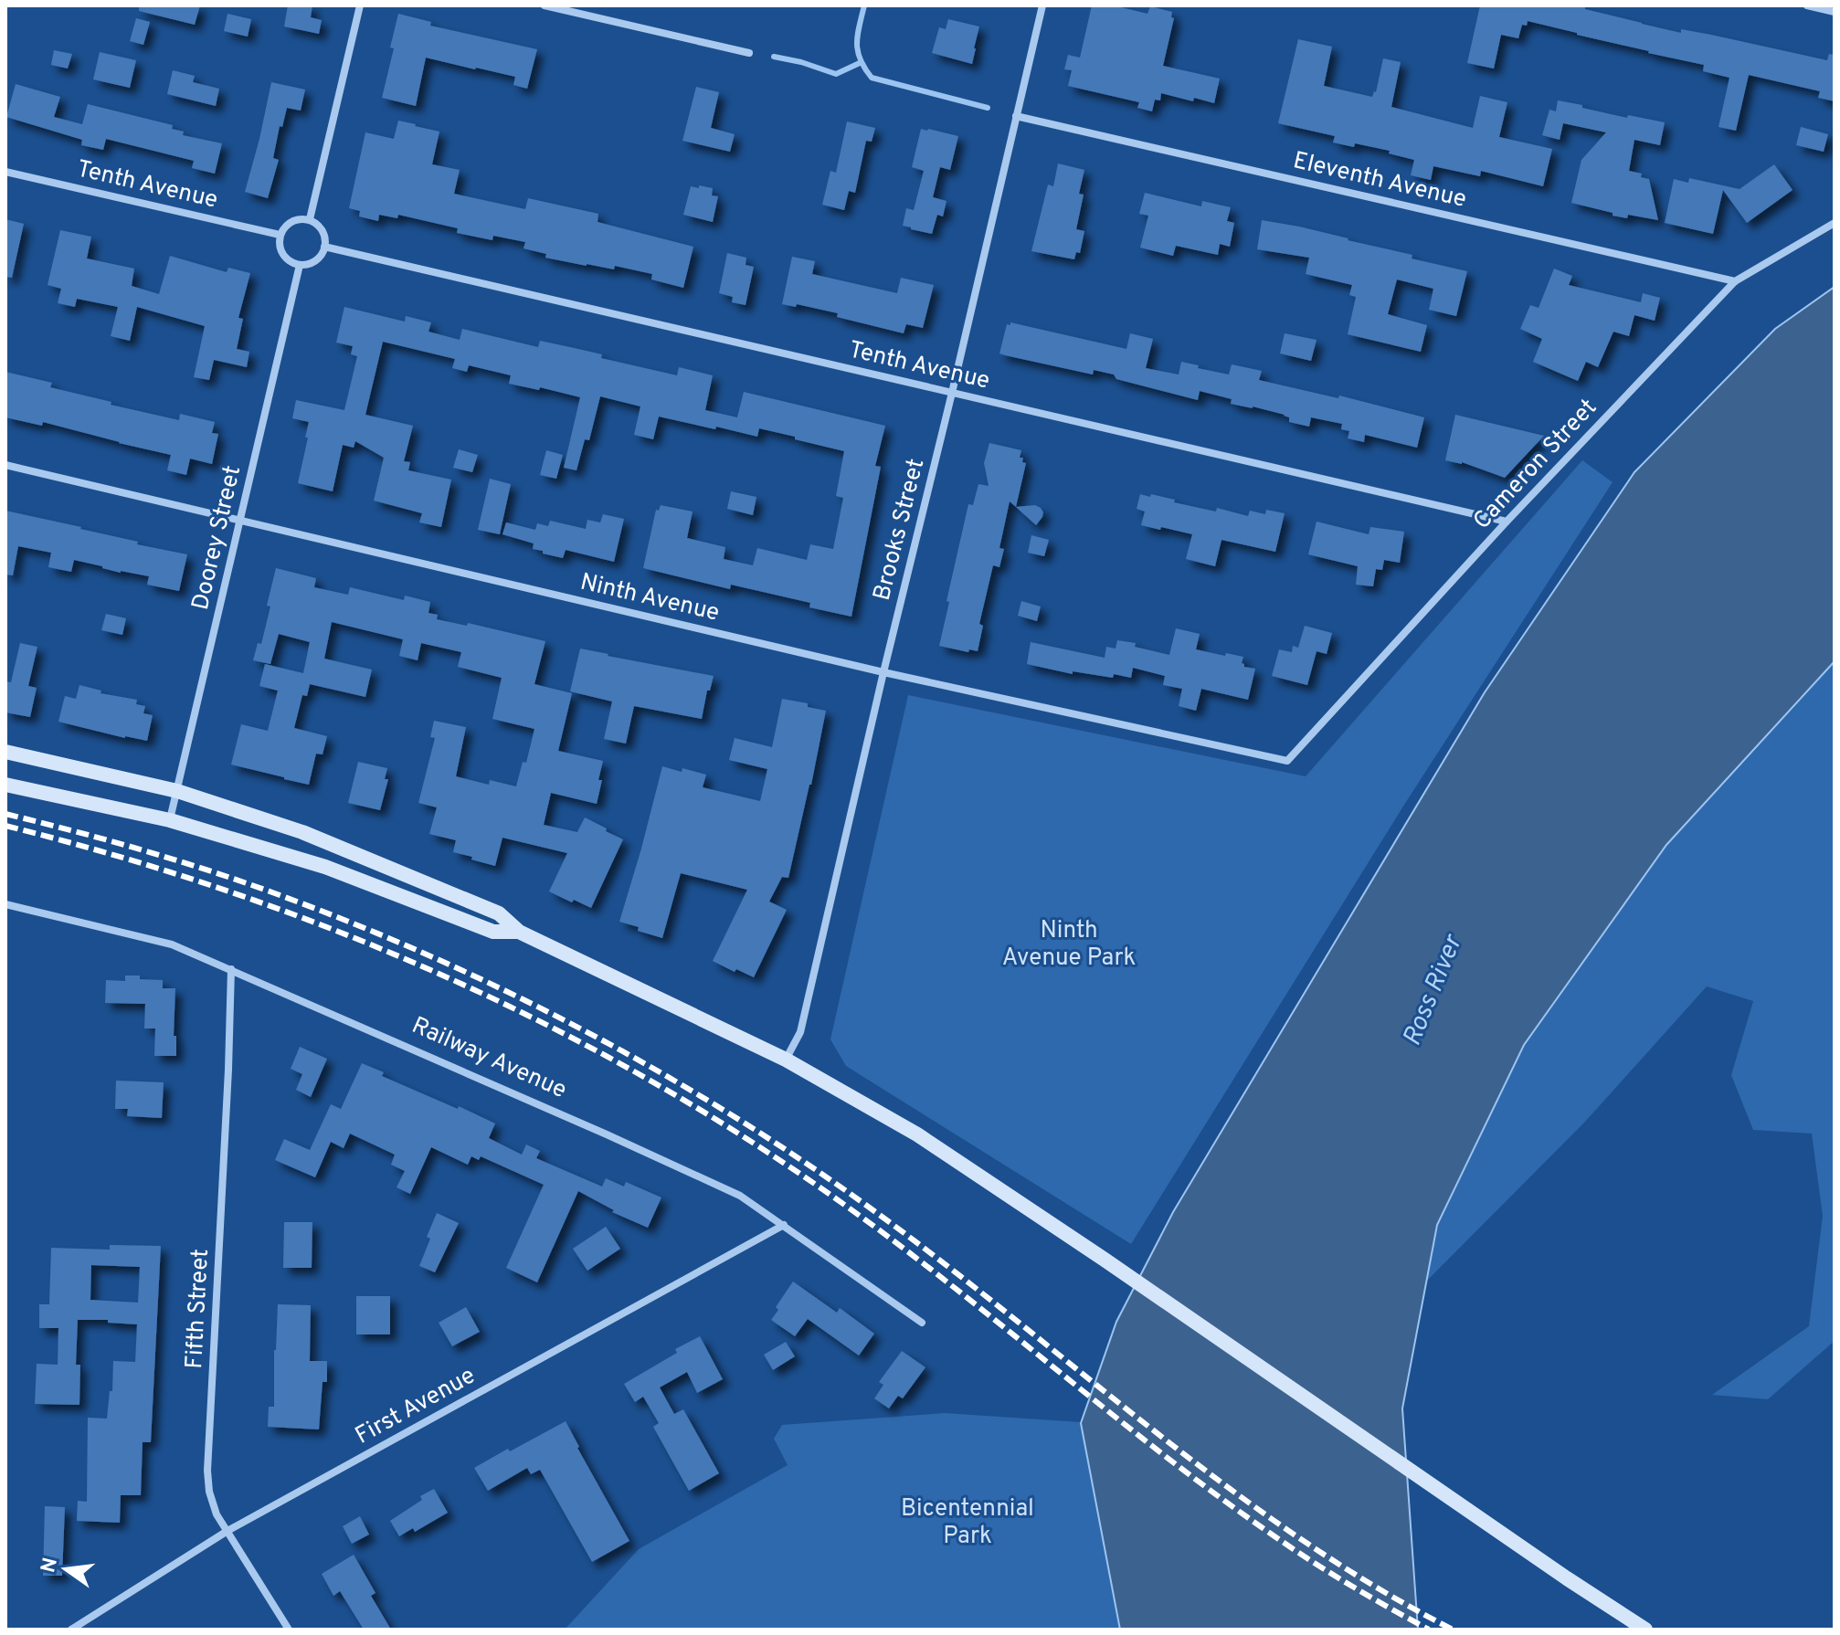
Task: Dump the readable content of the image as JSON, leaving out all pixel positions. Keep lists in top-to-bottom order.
{
  "streets": {
    "street": [
      "Eleventh Avenue",
      "Tenth Avenue",
      "Cameron Street",
      "Brooks Street",
      "Doorey Street",
      "Ninth Avenue",
      "Railway Avenue",
      "Fifth Street",
      "First Avenue"
    ]
  },
  "crossings": [
    ["Eleventh Avenue", "Cameron Street"],
    ["Eleventh Avenue", "Brooks Street"],
    ["Tenth Avenue", "Cameron Street"],
    ["Tenth Avenue", "Brooks Street"],
    ["Tenth Avenue", "Doorey Street"],
    ["Cameron Street", "Ninth Avenue"],
    ["Brooks Street", "Ninth Avenue"],
    ["Doorey Street", "Ninth Avenue"],
    ["Railway Avenue", "Fifth Street"],
    ["Railway Avenue", "First Avenue"],
    ["Fifth Street", "First Avenue"]
  ],
  "water": ["Ross River"],
  "parks": ["Ninth Avenue Park", "Bicentennial Park"],
  "north": "left"
}
